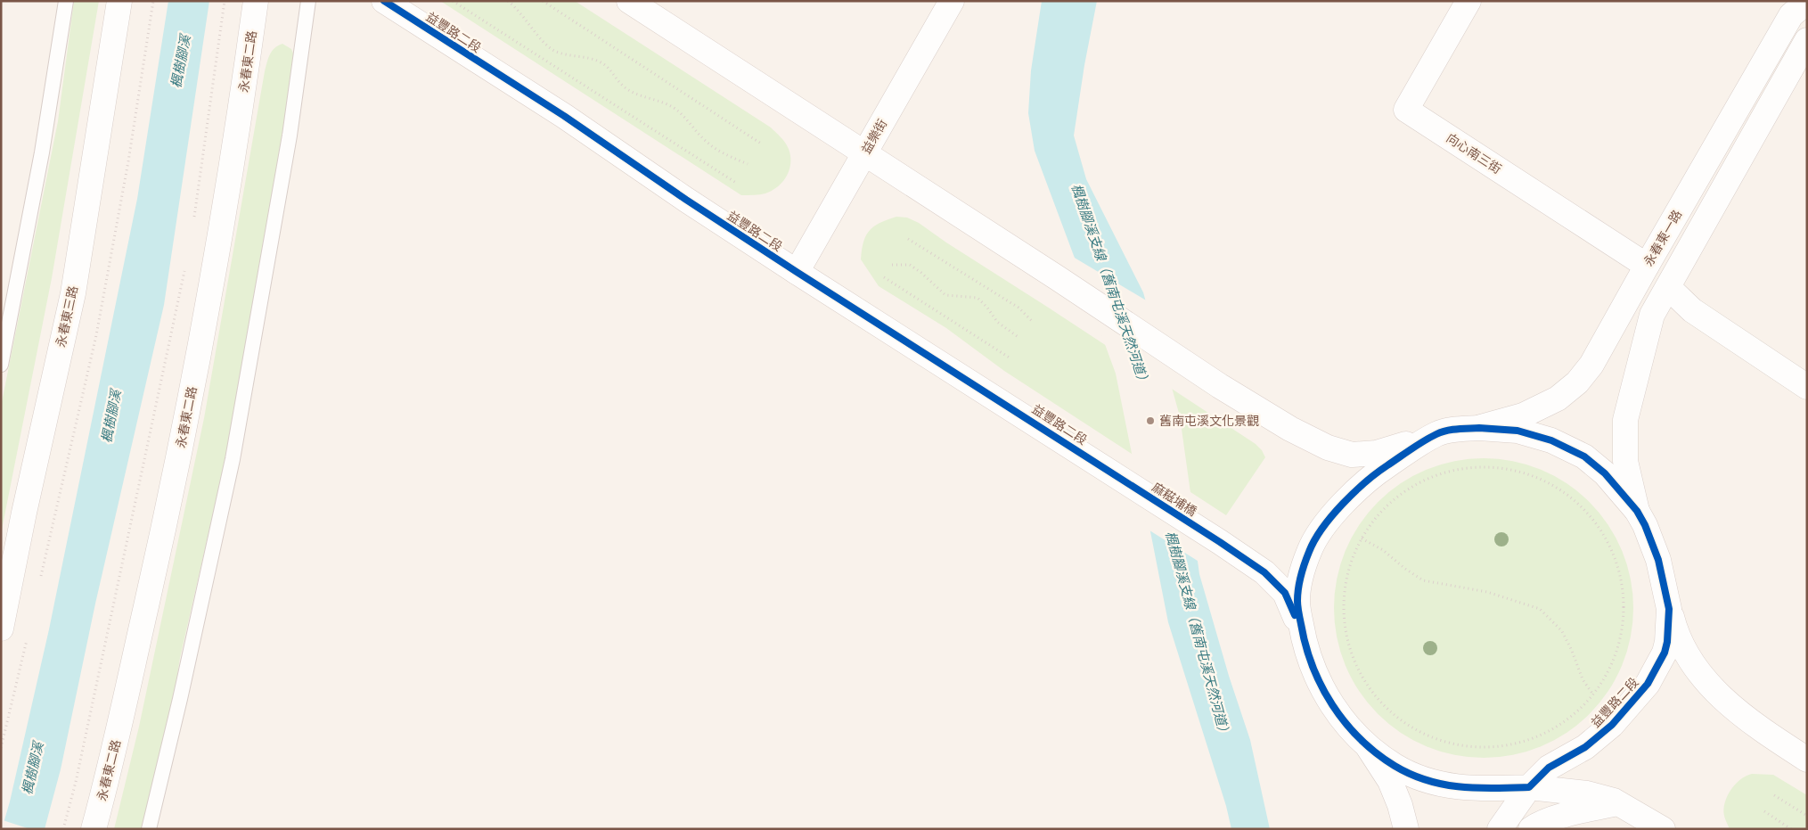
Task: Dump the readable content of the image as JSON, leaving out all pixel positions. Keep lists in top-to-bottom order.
{
  "streets": {
    "street": [
      "益豐路二段",
      "永春東二路",
      "益樂街",
      "向心南三街",
      "永春東一路",
      "永春東三路",
      "麻糍埔橋"
    ]
  },
  "crossings": [
    ["益豐路二段", "益樂街"],
    ["益豐路二段", "永春東一路"],
    ["益豐路二段", "麻糍埔橋"],
    ["向心南三街", "永春東一路"]
  ],
  "water": ["楓樹腳溪", "楓樹腳溪支線（舊南屯溪天然河道）"],
  "places": ["舊南屯溪文化景觀"]
}
